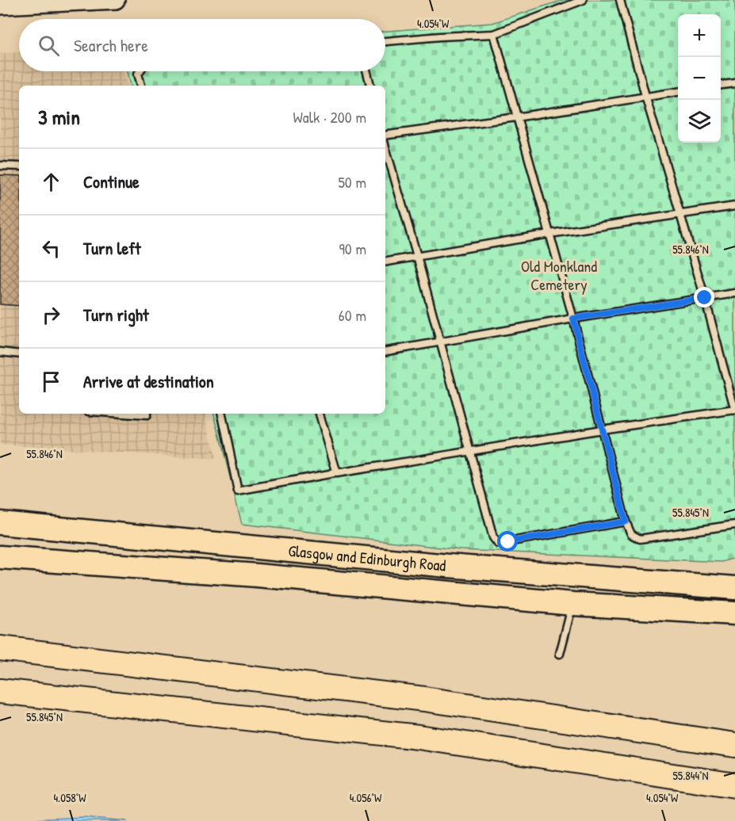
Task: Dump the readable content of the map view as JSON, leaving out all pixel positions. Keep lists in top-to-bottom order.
{
  "streets": {
    "highway": ["Glasgow and Edinburgh Road"]
  },
  "parks": ["Old Monkland Cemetery"],
  "page": {
    "map_buttons": ["+", "−"],
    "search": "Search here",
    "heading": ["3 min", "Walk · 200 m"],
    "list": [
      ["Continue", "50 m"],
      ["Turn left", "90 m"],
      ["Turn right", "60 m"],
      "Arrive at destination"
    ]
  },
  "coordinates": [
    "4.054°W",
    "55.846°N",
    "55.845°N",
    "55.844°N",
    "4.058°W",
    "4.056°W"
  ]
}
